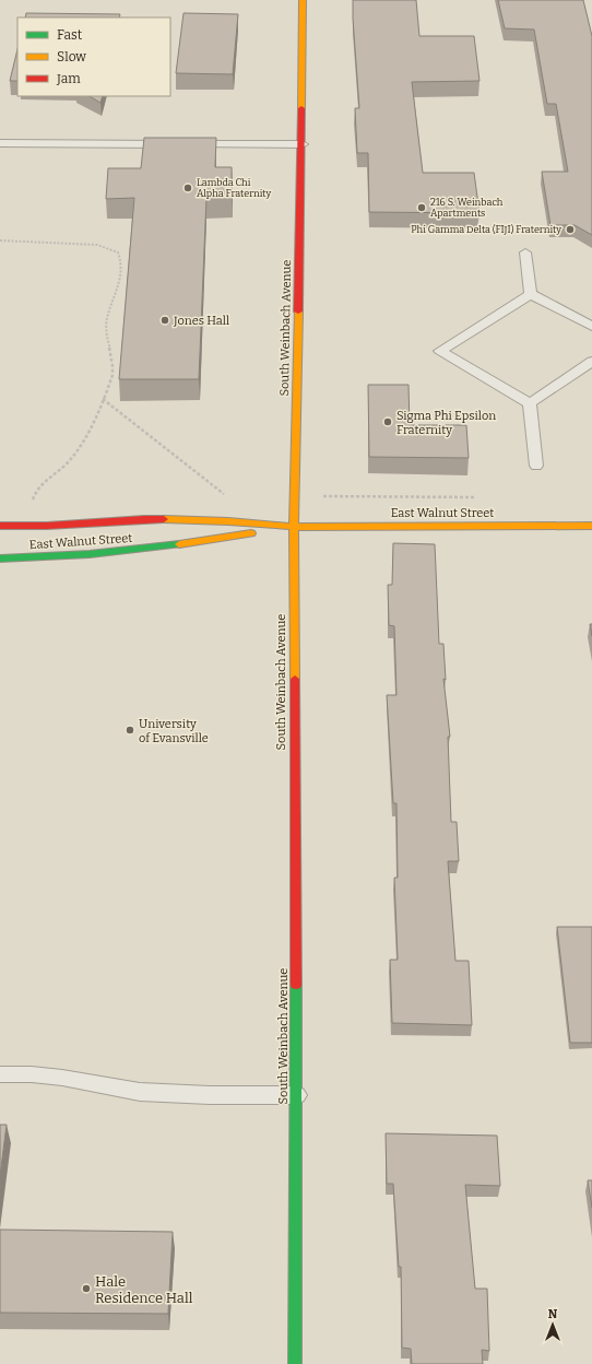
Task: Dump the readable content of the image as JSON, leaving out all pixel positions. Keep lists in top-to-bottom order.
{
  "streets": {
    "street": ["South Weinbach Avenue", "East Walnut Street"]
  },
  "crossings": [
    ["South Weinbach Avenue", "East Walnut Street"]
  ],
  "places": [
    "Lambda Chi Alpha Fraternity",
    "216 S. Weinbach Apartments",
    "Phi Gamma Delta (FIJI) Fraternity",
    "Jones Hall",
    "Sigma Phi Epsilon Fraternity",
    "University of Evansville",
    "Hale Residence Hall"
  ],
  "legend": ["Fast", "Slow", "Jam"],
  "north": "top"
}
